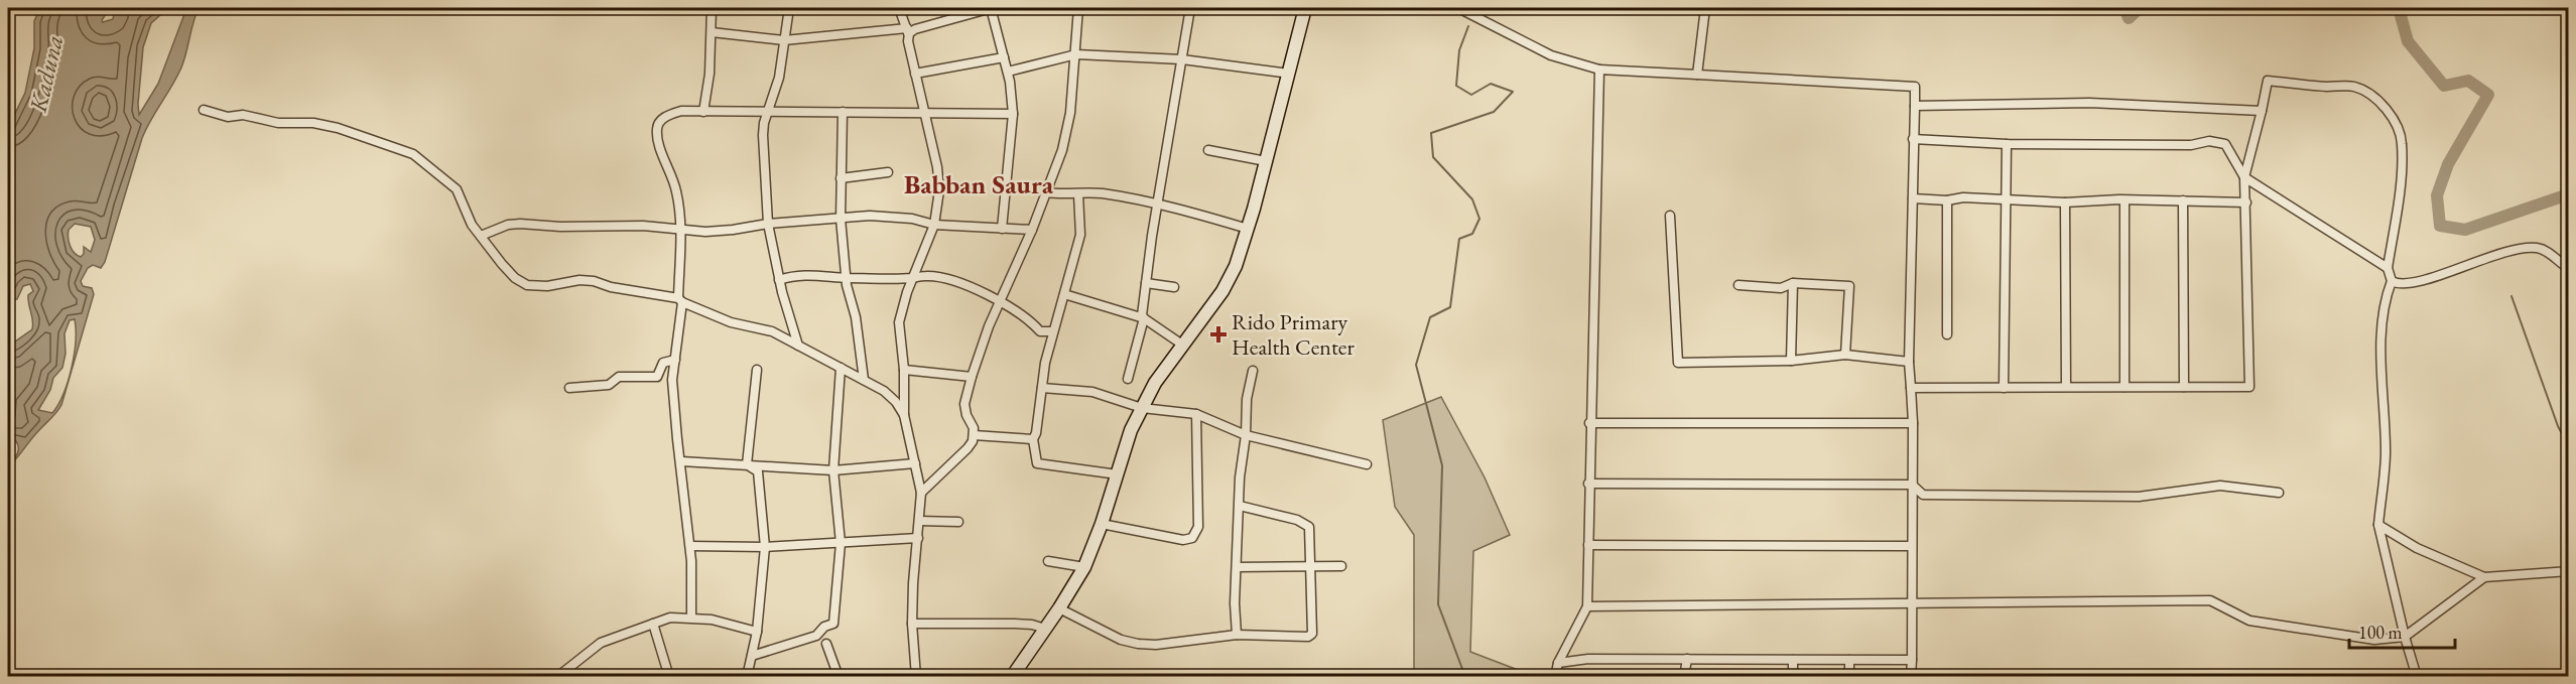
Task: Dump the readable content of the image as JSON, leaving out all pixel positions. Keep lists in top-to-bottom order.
{
  "districts": ["Babban Saura"],
  "water": ["Kaduna"],
  "places": {
    "health": ["Rido Primary Health Center"]
  },
  "scale_bar": "100 m"
}
